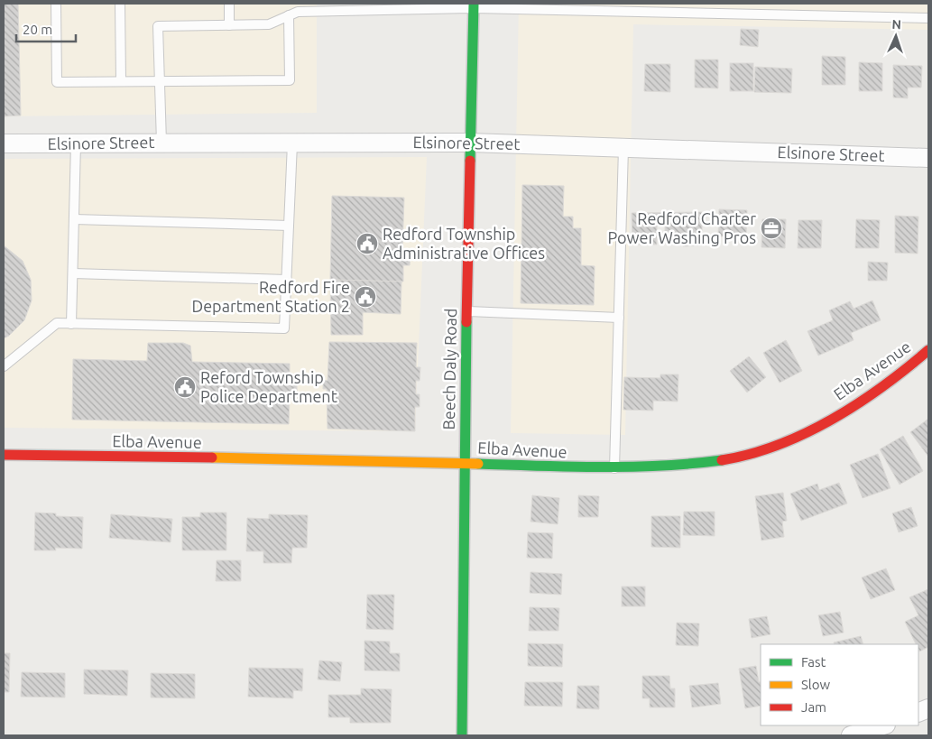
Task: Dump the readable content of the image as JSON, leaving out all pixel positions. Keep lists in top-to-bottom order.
{
  "streets": {
    "street": ["Elsinore Street", "Beech Daly Road", "Elba Avenue"]
  },
  "crossings": [
    ["Elsinore Street", "Beech Daly Road"],
    ["Beech Daly Road", "Elba Avenue"]
  ],
  "places": {
    "office": ["Redford Charter Power Washing Pros"],
    "public building": ["Redford Township Administrative Offices", "Redford Fire Department Station 2", "Reford Township Police Department"]
  },
  "legend": ["Fast", "Slow", "Jam"],
  "scale_bar": "20 m",
  "north": "top"
}
